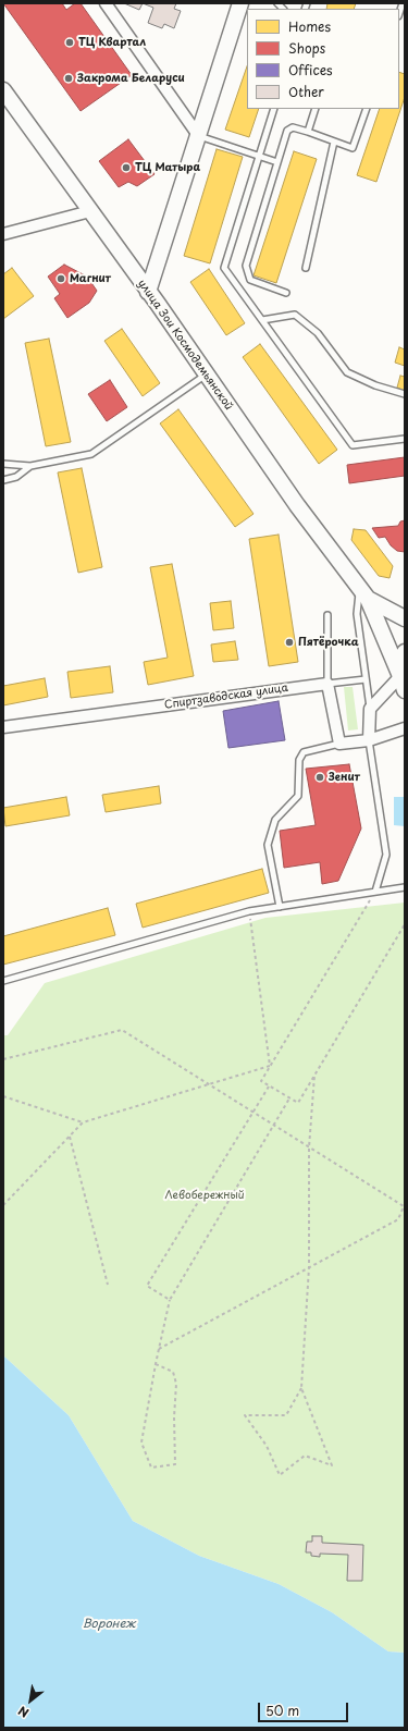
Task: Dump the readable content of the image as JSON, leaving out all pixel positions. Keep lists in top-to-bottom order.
{
  "streets": {
    "main road": ["улица Зои Космодемьянской"],
    "street": ["Спиртзаводская улица"]
  },
  "water": ["Воронеж"],
  "parks": ["Левобережный"],
  "places": [
    "ТЦ Квартал",
    "Закрома Беларуси",
    "ТЦ Матыра",
    "Магнит",
    "Пятёрочка",
    "Зенит"
  ],
  "legend": [
    "Homes",
    "Shops",
    "Offices",
    "Other"
  ],
  "scale_bar": "50 m",
  "north": "bottom left"
}
